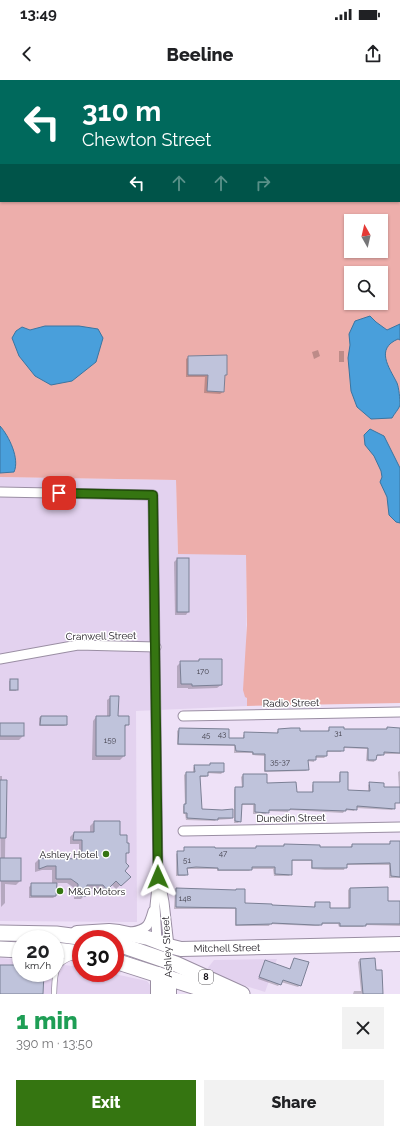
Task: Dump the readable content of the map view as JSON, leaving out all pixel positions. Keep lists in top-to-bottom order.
{
  "streets": {
    "highway": ["Ashley Street", "8"],
    "main road": ["Mitchell Street"],
    "street": ["Cranwell Street", "Radio Street", "Dunedin Street"]
  },
  "crossings": [
    ["Cranwell Street", "Ashley Street"],
    ["Ashley Street", "Mitchell Street"],
    ["Ashley Street", "8"],
    ["Mitchell Street", "8"]
  ],
  "places": ["Ashley Hotel", "M&G Motors"],
  "house_numbers": [
    "170",
    "31",
    "43",
    "45",
    "159",
    "35-37",
    "47",
    "51",
    "148"
  ],
  "north": "top",
  "page": {
    "status": "13:49",
    "header": "Beeline",
    "turn": ["310 m", "Chewton Street"],
    "speed": "20 km/h",
    "limit": "30",
    "heading": ["1 min", "390 m · 13:50"],
    "buttons": ["Exit", "Share"]
  }
}
